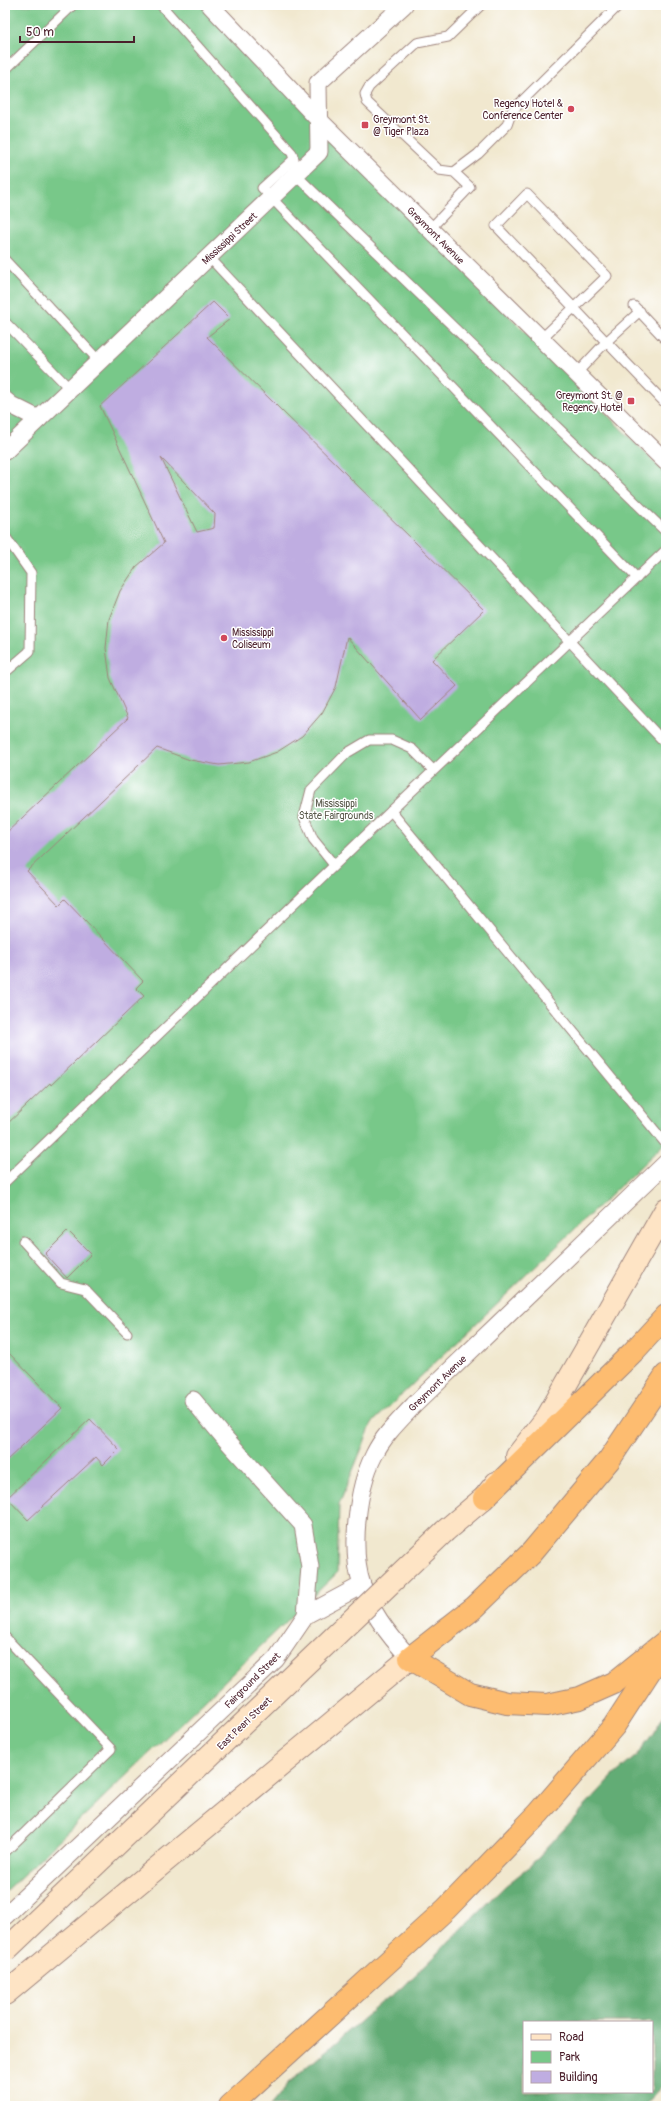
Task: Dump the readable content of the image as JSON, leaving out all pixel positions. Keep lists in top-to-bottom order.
{
  "streets": {
    "main road": ["East Pearl Street"],
    "street": ["Greymont Avenue", "Mississippi Street", "Fairground Street"]
  },
  "crossings": [
    ["Greymont Avenue", "Mississippi Street"]
  ],
  "parks": ["Mississippi State Fairgrounds"],
  "places": {
    "other": ["Regency Hotel & Conference Center", "Mississippi Coliseum"],
    "transit": ["Greymont St. @ Tiger Plaza", "Greymont St. @ Regency Hotel"]
  },
  "legend": ["Road", "Park", "Building"],
  "scale_bar": "50 m"
}
